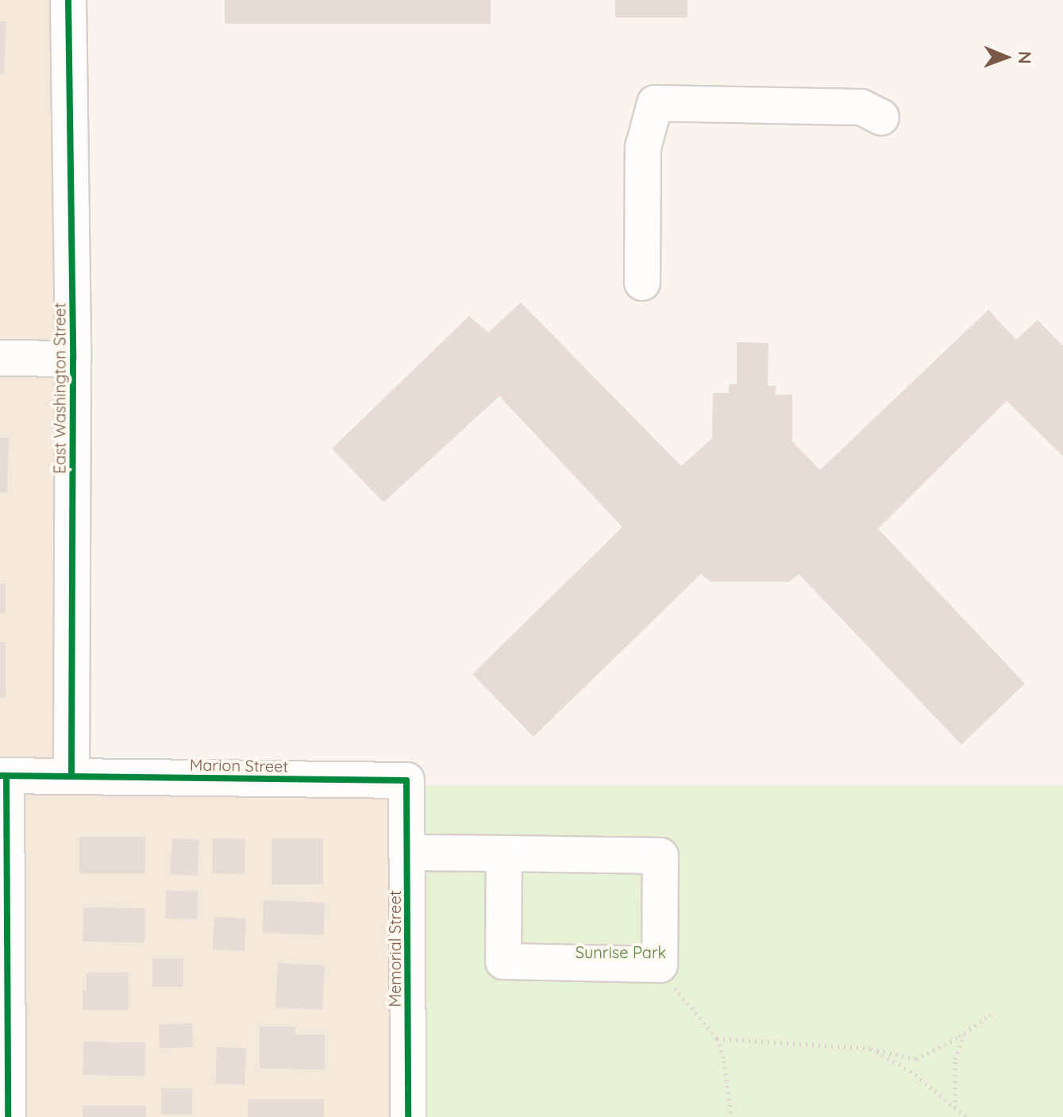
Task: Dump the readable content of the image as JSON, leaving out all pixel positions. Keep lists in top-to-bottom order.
{
  "streets": {
    "street": ["East Washington Street", "Marion Street", "Memorial Street"]
  },
  "crossings": [
    ["East Washington Street", "Marion Street"],
    ["Marion Street", "Memorial Street"]
  ],
  "parks": ["Sunrise Park"],
  "north": "right"
}
